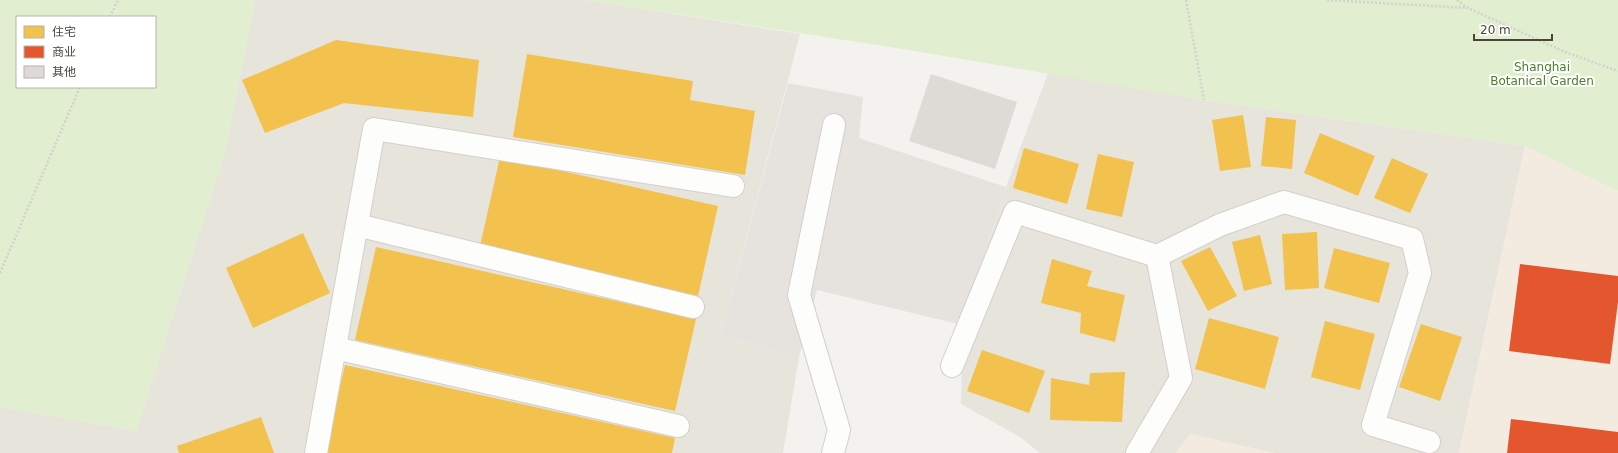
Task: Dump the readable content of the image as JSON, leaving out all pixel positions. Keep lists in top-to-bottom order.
{
  "parks": ["Shanghai Botanical Garden"],
  "legend": ["住宅", "商业", "其他"],
  "scale_bar": "20 m"
}
